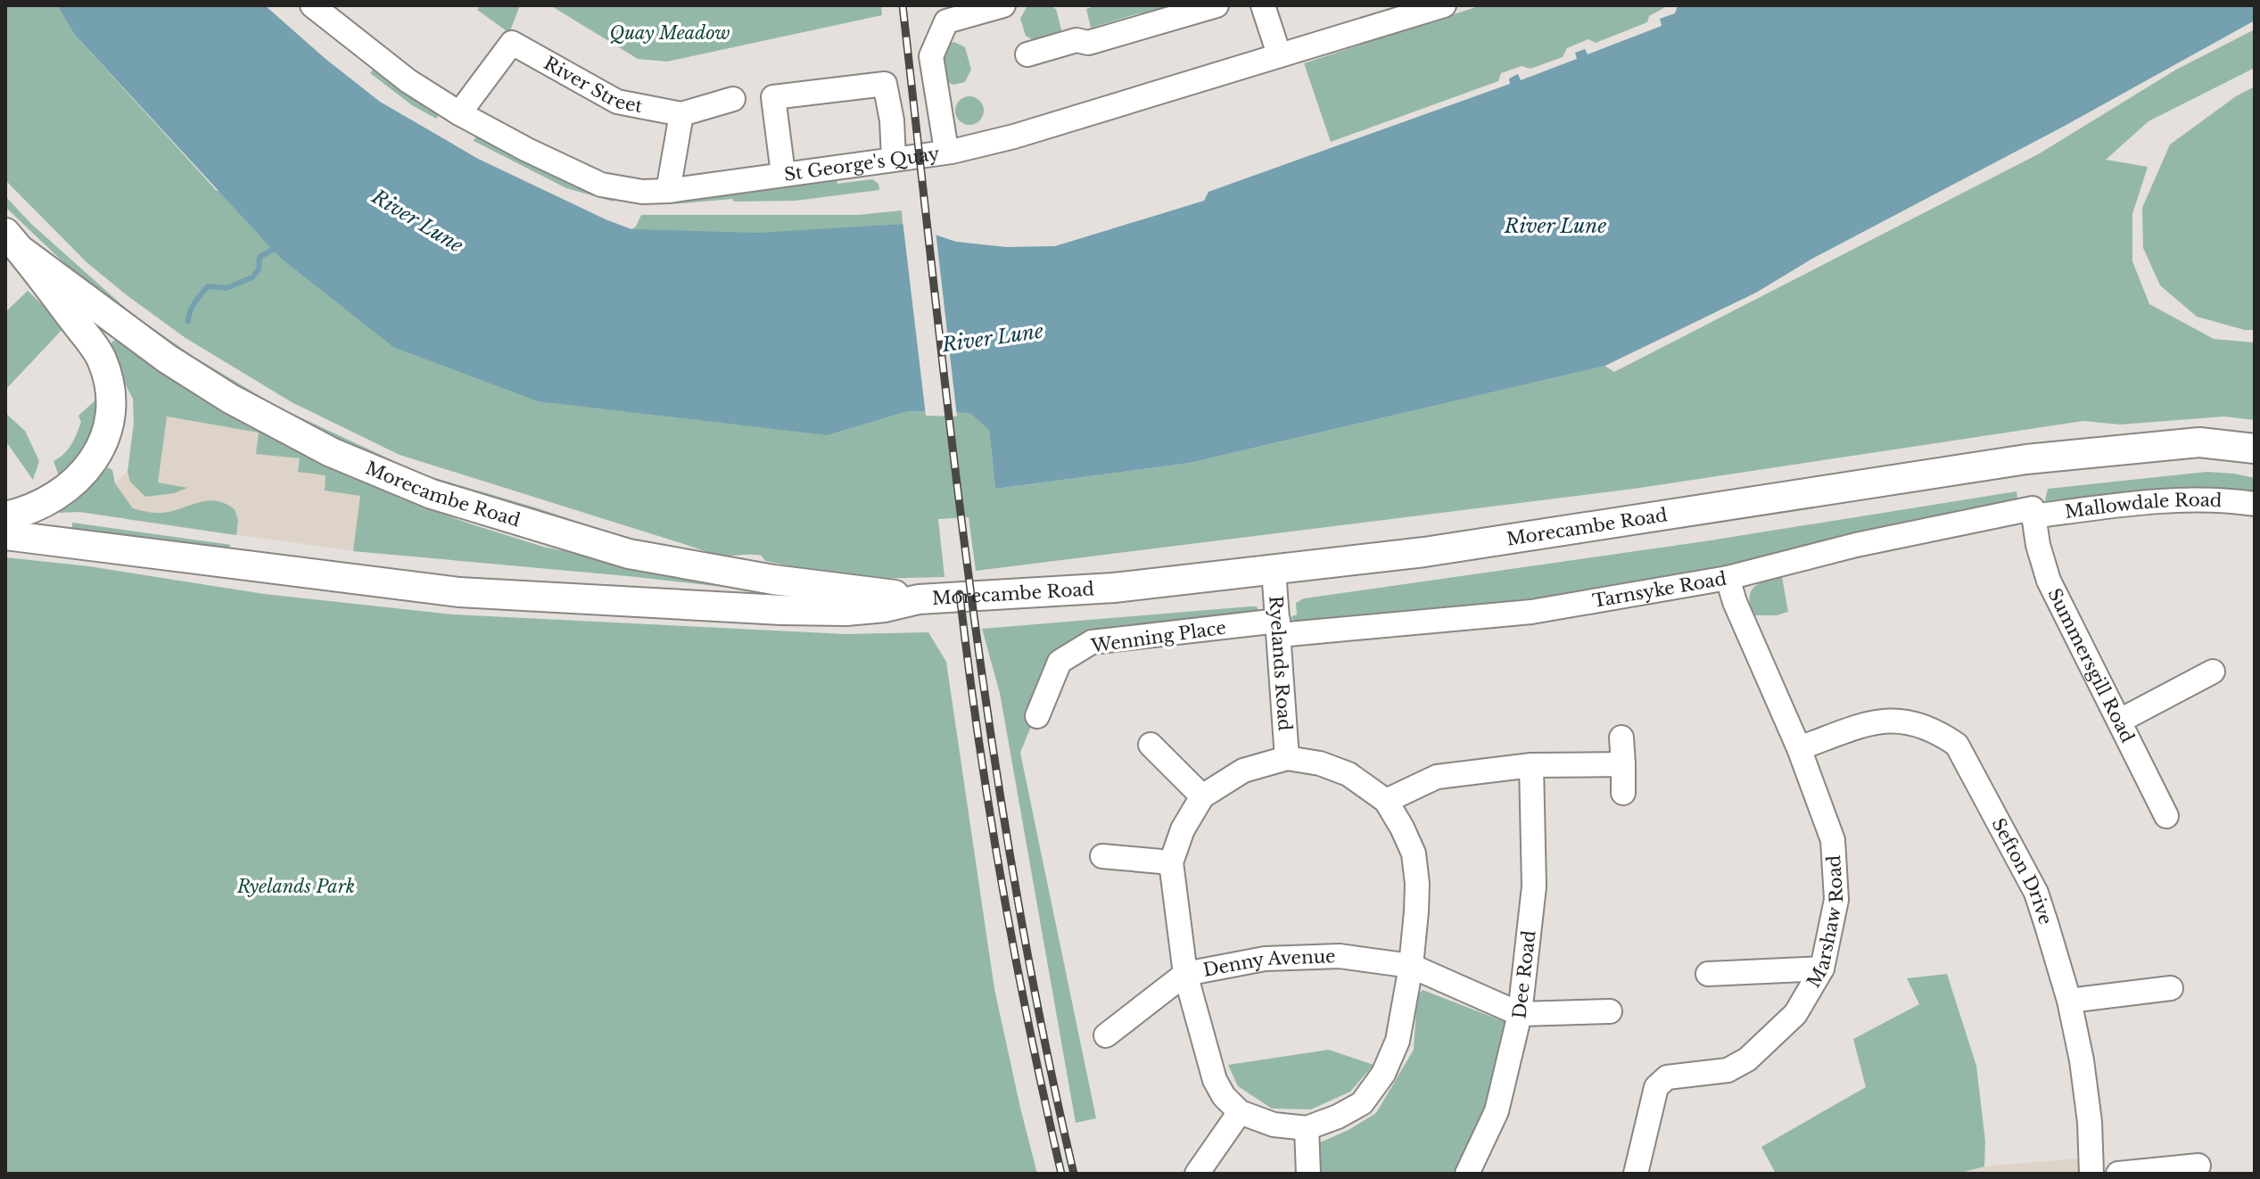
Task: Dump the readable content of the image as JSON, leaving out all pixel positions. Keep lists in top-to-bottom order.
{
  "streets": {
    "main road": ["Morecambe Road"],
    "street": [
      "River Street",
      "St George's Quay",
      "Mallowdale Road",
      "Tarnsyke Road",
      "Wenning Place",
      "Ryelands Road",
      "Summersgill Road",
      "Sefton Drive",
      "Marshaw Road",
      "Denny Avenue",
      "Dee Road"
    ]
  },
  "crossings": [
    ["River Street", "St George's Quay"],
    ["Morecambe Road", "Ryelands Road"],
    ["Mallowdale Road", "Tarnsyke Road"],
    ["Mallowdale Road", "Summersgill Road"],
    ["Tarnsyke Road", "Wenning Place"],
    ["Tarnsyke Road", "Ryelands Road"],
    ["Tarnsyke Road", "Summersgill Road"],
    ["Tarnsyke Road", "Marshaw Road"],
    ["Wenning Place", "Ryelands Road"],
    ["Sefton Drive", "Marshaw Road"],
    ["Denny Avenue", "Dee Road"]
  ],
  "water": ["River Lune"],
  "parks": ["Quay Meadow", "Ryelands Park"]
}
